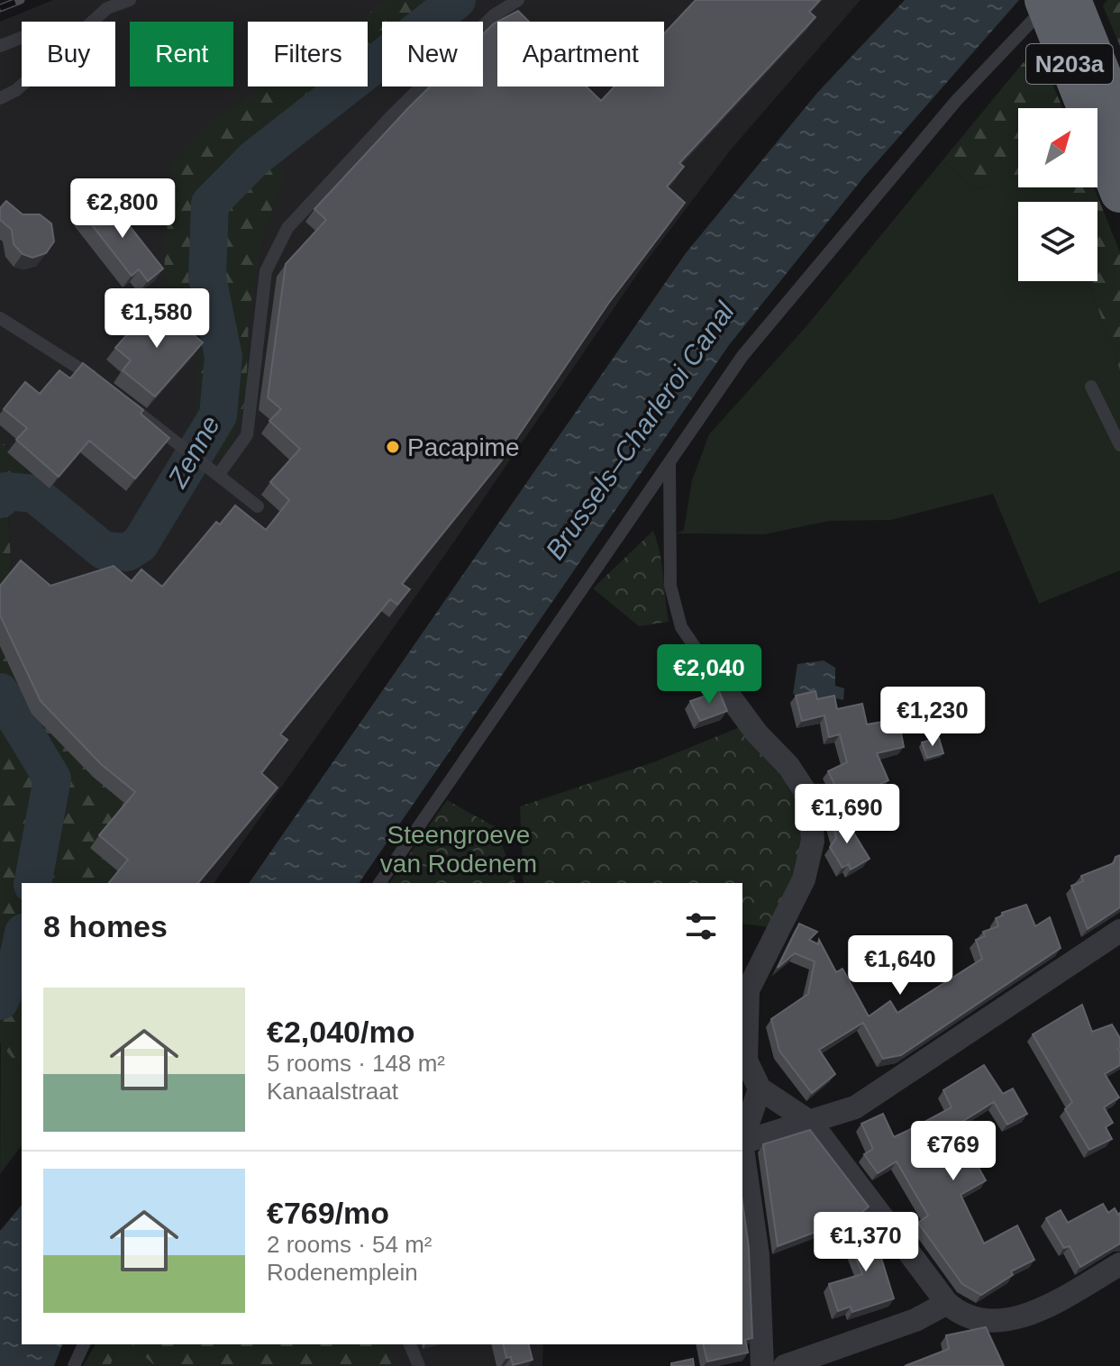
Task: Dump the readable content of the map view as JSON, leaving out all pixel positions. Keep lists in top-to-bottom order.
{
  "streets": {
    "highway": ["N203a"]
  },
  "water": ["Brussels–Charleroi Canal", "Zenne"],
  "parks": ["Steengroeve van Rodenem"],
  "places": ["Pacapime"],
  "north": "top right",
  "page": {
    "chip": [
      "Buy",
      "Rent",
      "Filters",
      "New",
      "Apartment"
    ],
    "price": [
      "€2,800",
      "€1,580",
      "€2,040",
      "€1,230",
      "€1,690",
      "€1,640",
      "€769",
      "€1,370"
    ],
    "heading": "8 homes",
    "list": [
      {
        "name": "€2,040/mo",
        "note": "5 rooms · 148 m² · Kanaalstraat"
      },
      {
        "name": "€769/mo",
        "note": "2 rooms · 54 m² · Rodenemplein"
      }
    ]
  }
}
